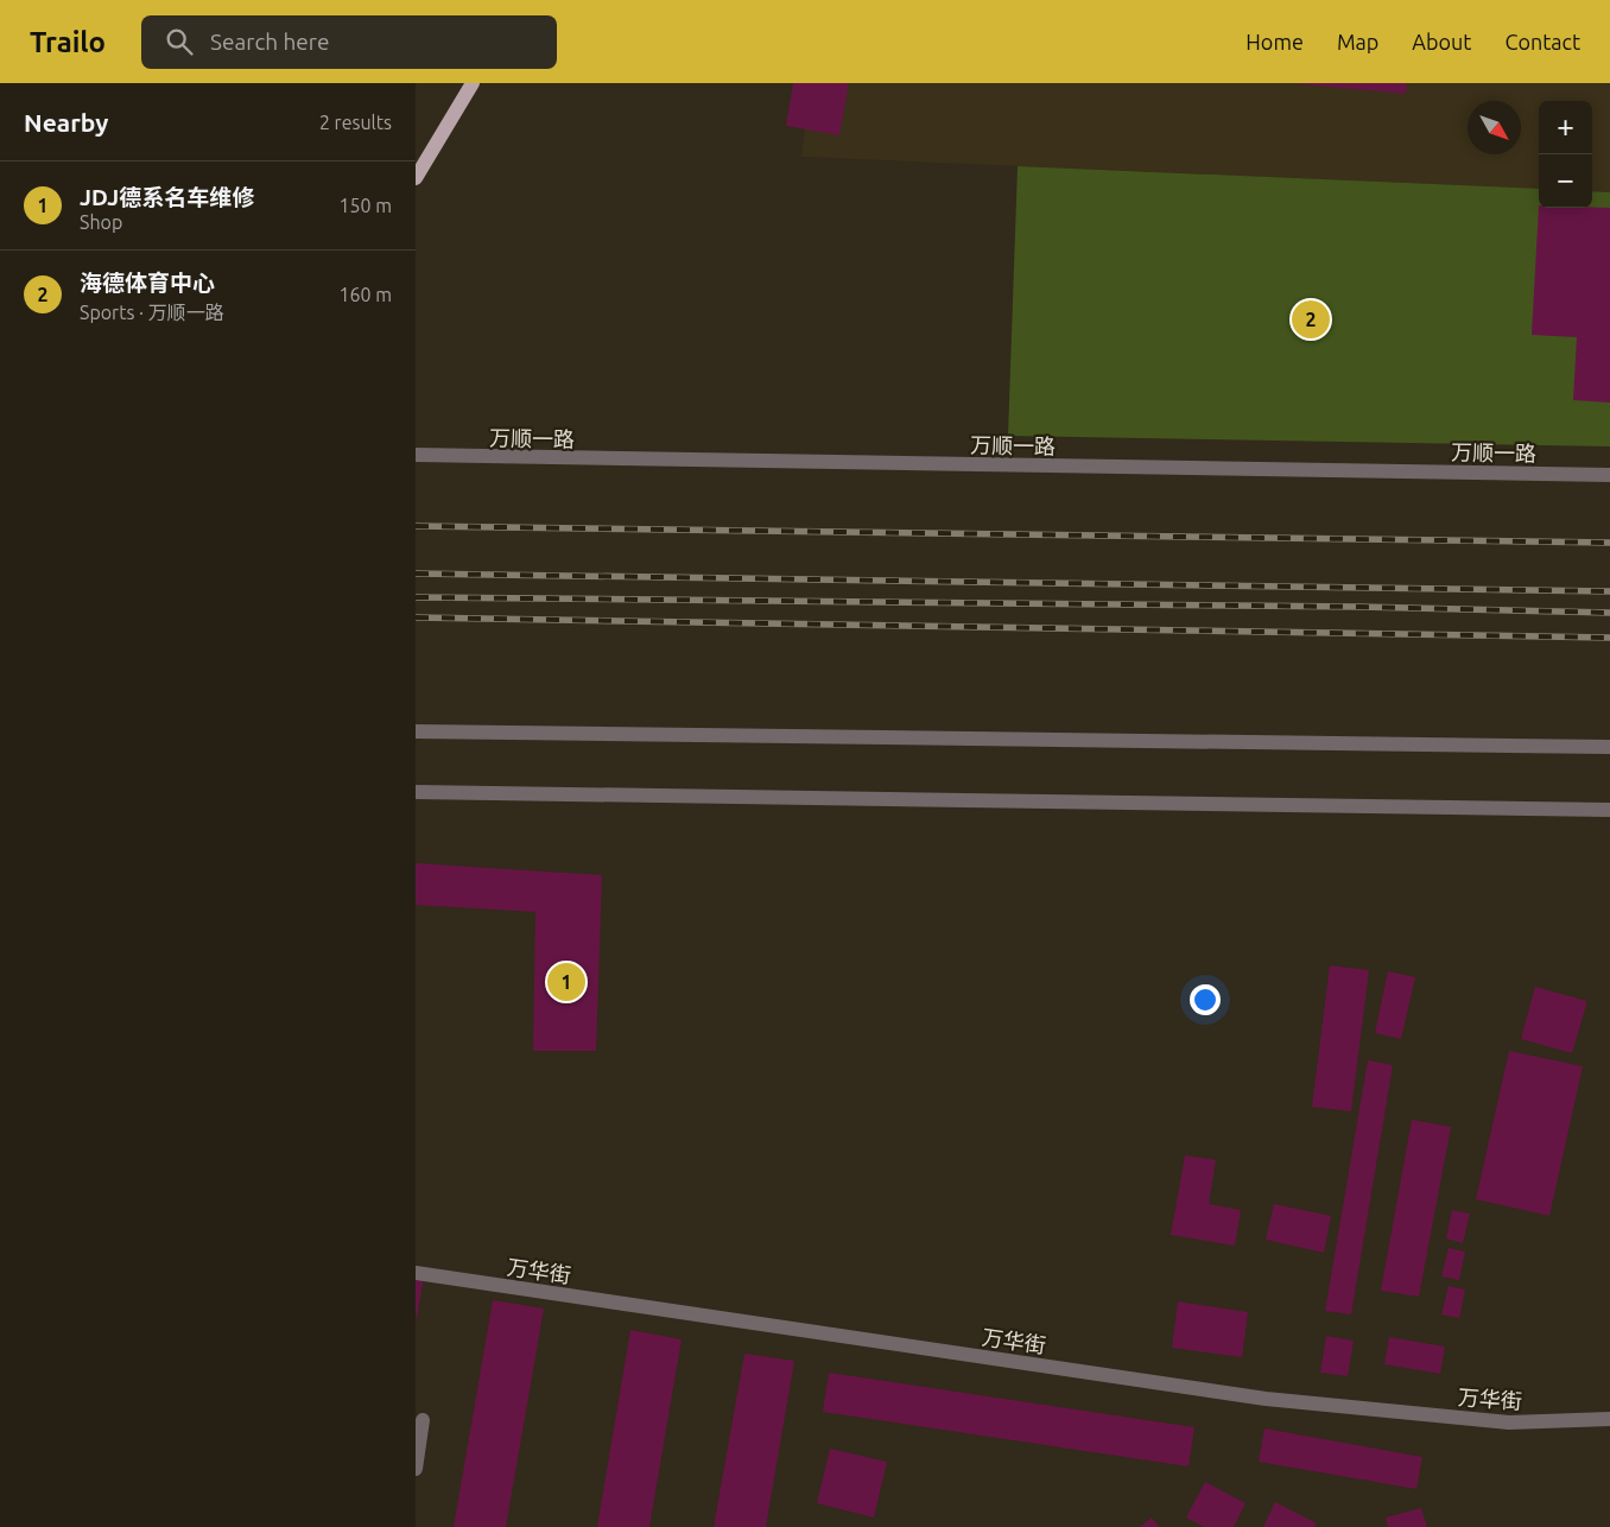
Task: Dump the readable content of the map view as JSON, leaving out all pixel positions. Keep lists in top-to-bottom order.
{
  "streets": {
    "street": ["万顺一路", "万华街"]
  },
  "north": "bottom right",
  "page": {
    "header": "Trailo",
    "search": "Search here",
    "nav": [
      "Home",
      "Map",
      "About",
      "Contact"
    ],
    "heading": ["Nearby", "2 results"],
    "map_buttons": ["+", "−"],
    "list": [
      {
        "mark": "1",
        "name": "JDJ德系名车维修",
        "note": "Shop",
        "value": "150 m"
      },
      {
        "mark": "2",
        "name": "海德体育中心",
        "note": "Sports · 万顺一路",
        "value": "160 m"
      }
    ],
    "pins": ["2", "1"]
  }
}
